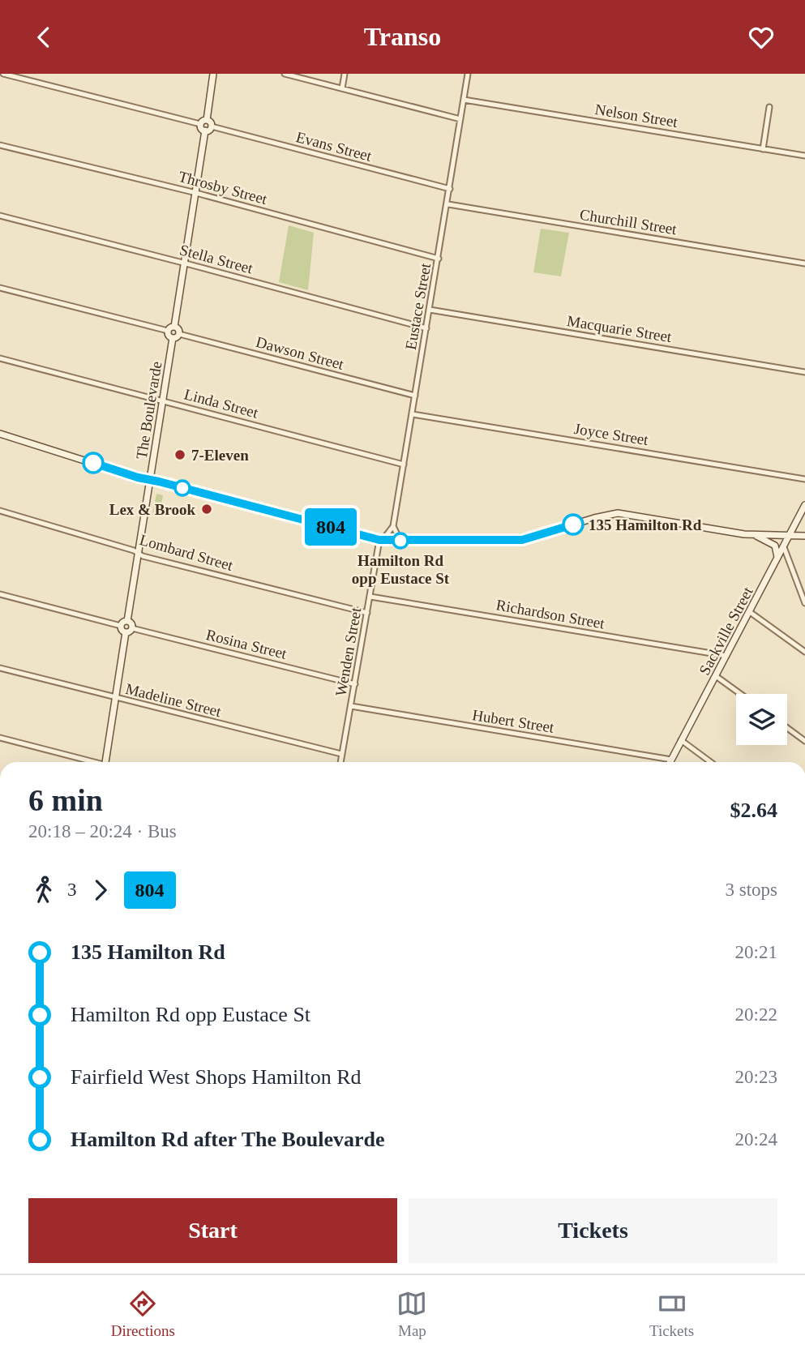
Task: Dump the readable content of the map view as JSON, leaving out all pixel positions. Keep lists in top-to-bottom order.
{
  "streets": {
    "main road": ["The Boulevarde", "Sackville Street"],
    "street": [
      "Nelson Street",
      "Evans Street",
      "Throsby Street",
      "Churchill Street",
      "Stella Street",
      "Eustace Street",
      "Macquarie Street",
      "Dawson Street",
      "Linda Street",
      "Joyce Street",
      "Lombard Street",
      "Richardson Street",
      "Rosina Street",
      "Wenden Street",
      "Madeline Street",
      "Hubert Street"
    ]
  },
  "crossings": [
    ["Nelson Street", "Eustace Street"],
    ["Evans Street", "Eustace Street"],
    ["Throsby Street", "Eustace Street"],
    ["Churchill Street", "Eustace Street"],
    ["Stella Street", "Eustace Street"],
    ["Eustace Street", "Macquarie Street"],
    ["Eustace Street", "Dawson Street"],
    ["Eustace Street", "Linda Street"],
    ["Eustace Street", "Joyce Street"],
    ["Dawson Street", "The Boulevarde"],
    ["Linda Street", "The Boulevarde"],
    ["The Boulevarde", "Lombard Street"],
    ["The Boulevarde", "Rosina Street"],
    ["Lombard Street", "Wenden Street"],
    ["Richardson Street", "Sackville Street"],
    ["Richardson Street", "Wenden Street"],
    ["Sackville Street", "Hubert Street"],
    ["Rosina Street", "Wenden Street"],
    ["Wenden Street", "Madeline Street"],
    ["Wenden Street", "Hubert Street"]
  ],
  "places": [
    "7-Eleven",
    "Lex & Brook",
    "135 Hamilton Rd",
    "Hamilton Rd opp Eustace St"
  ],
  "lines": ["bus line 804"],
  "page": {
    "header": "Transo",
    "on_map": "804",
    "heading": ["6 min", "20:18 – 20:24 · Bus", "$2.64"],
    "legs": ["3", "804", "3 stops"],
    "list": [
      {
        "name": "135 Hamilton Rd",
        "value": "20:21"
      },
      {
        "name": "Hamilton Rd opp Eustace St",
        "value": "20:22"
      },
      {
        "name": "Fairfield West Shops Hamilton Rd",
        "value": "20:23"
      },
      {
        "name": "Hamilton Rd after The Boulevarde",
        "value": "20:24"
      }
    ],
    "buttons": ["Start", "Tickets"],
    "tabs": ["Directions", "Map", "Tickets"]
  }
}
